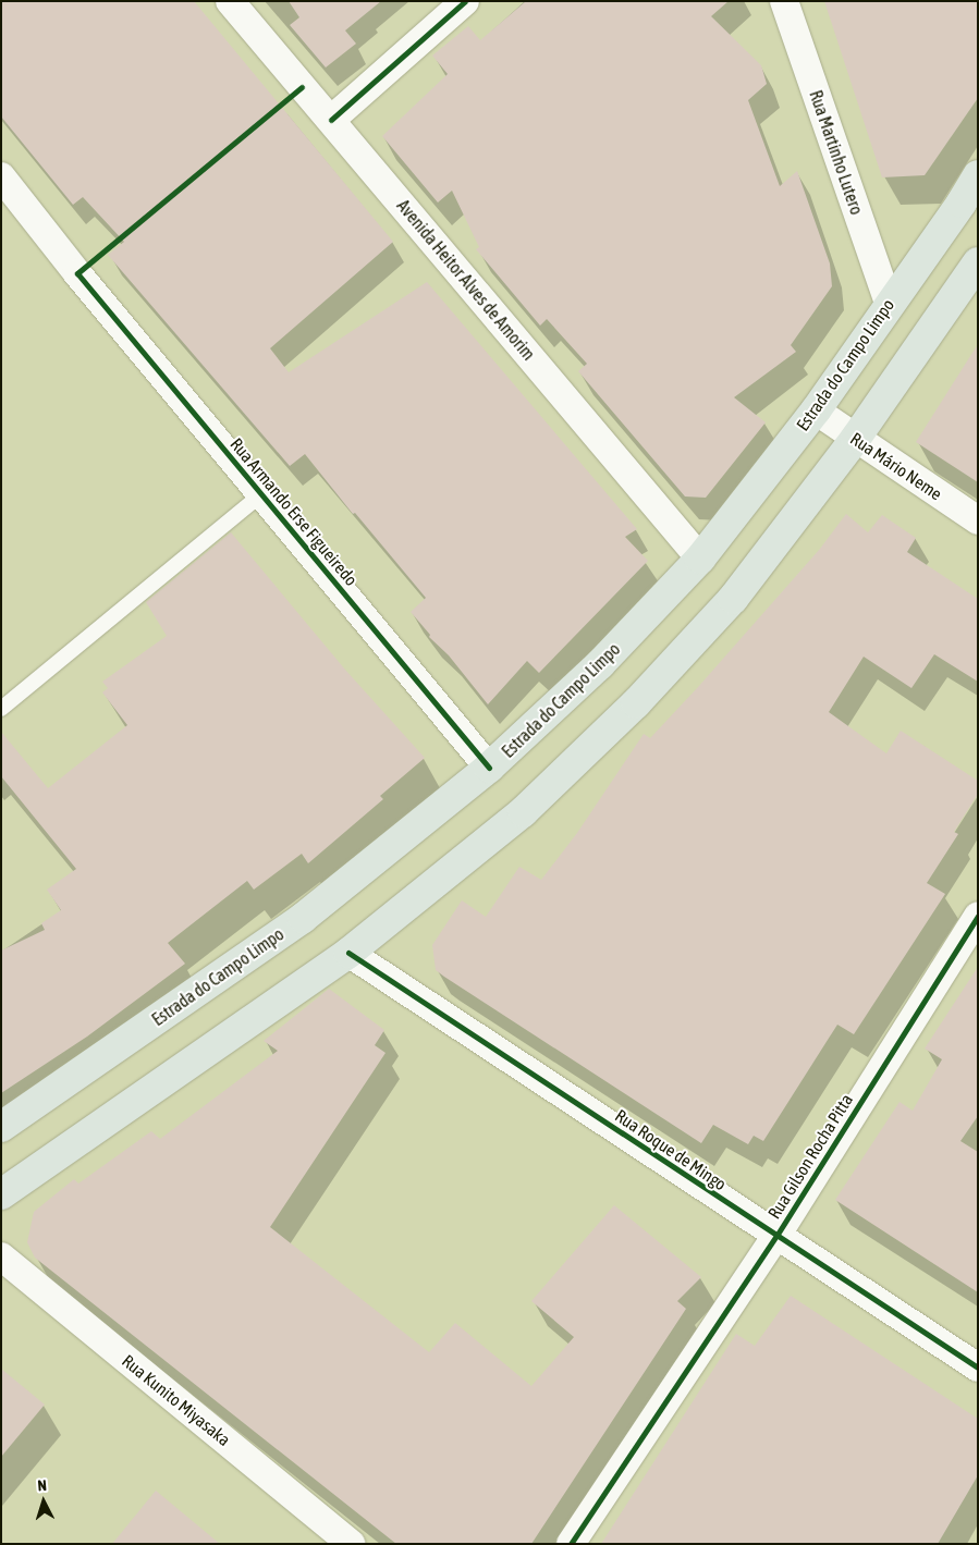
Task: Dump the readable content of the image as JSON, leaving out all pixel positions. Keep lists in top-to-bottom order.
{
  "streets": {
    "main road": ["Estrada do Campo Limpo"],
    "street": [
      "Rua Martinho Lutero",
      "Avenida Heitor Alves de Amorim",
      "Rua Mário Neme",
      "Rua Armando Erse Figueiredo",
      "Rua Roque de Mingo",
      "Rua Gilson Rocha Pitta",
      "Rua Kunito Miyasaka"
    ]
  },
  "crossings": [
    ["Rua Martinho Lutero", "Estrada do Campo Limpo"],
    ["Avenida Heitor Alves de Amorim", "Estrada do Campo Limpo"],
    ["Estrada do Campo Limpo", "Rua Mário Neme"],
    ["Estrada do Campo Limpo", "Rua Armando Erse Figueiredo"],
    ["Rua Roque de Mingo", "Rua Gilson Rocha Pitta"]
  ],
  "north": "top"
}
